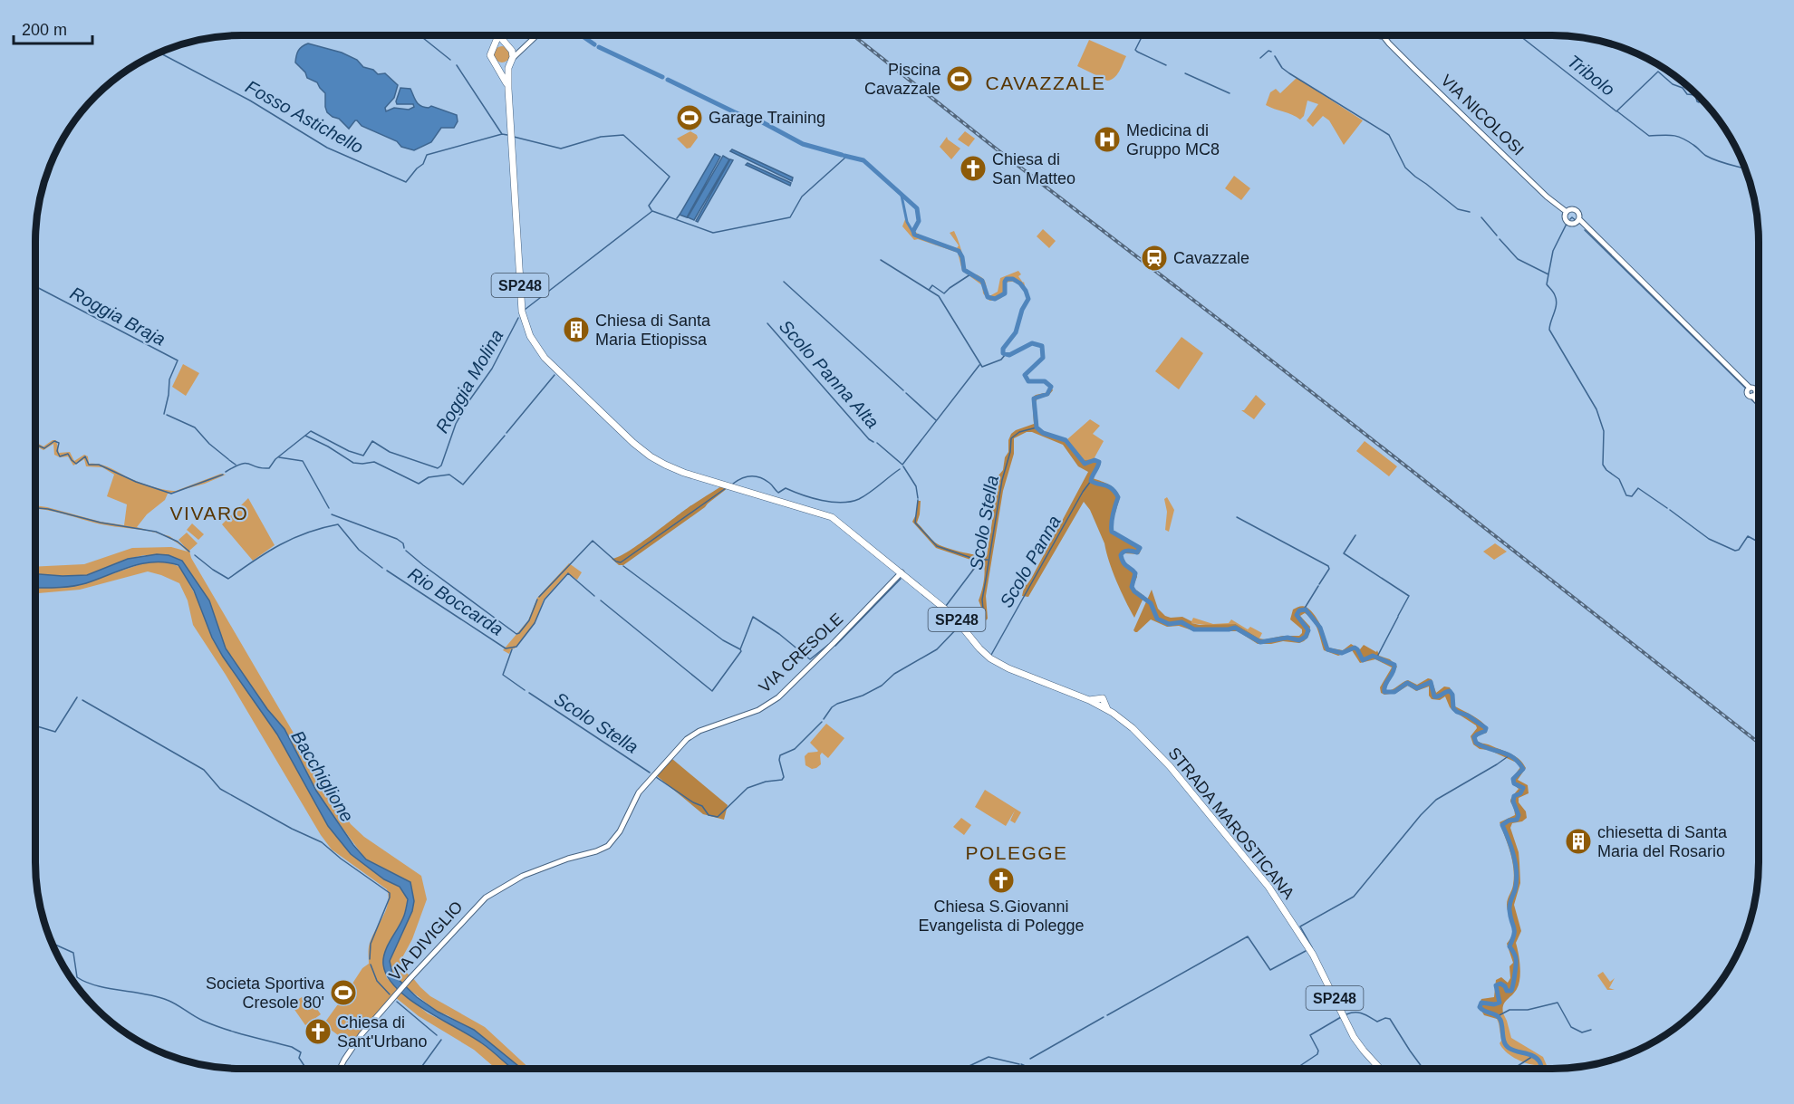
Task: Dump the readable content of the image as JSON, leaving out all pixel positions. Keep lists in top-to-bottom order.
{
  "streets": {
    "main road": [
      "VIA NICOLOSI",
      "SP248",
      "VIA CRESOLE",
      "STRADA MAROSTICANA",
      "VIA DIVIGLIO"
    ]
  },
  "crossings": [
    ["SP248", "VIA CRESOLE"],
    ["SP248", "STRADA MAROSTICANA"],
    ["VIA CRESOLE", "STRADA MAROSTICANA"],
    ["VIA CRESOLE", "VIA DIVIGLIO"]
  ],
  "districts": ["CAVAZZALE", "VIVARO", "POLEGGE"],
  "water": [
    "Tribolo",
    "Fosso Astichello",
    "Roggia Braja",
    "Scolo Panna Alta",
    "Roggia Molina",
    "Scolo Stella",
    "Scolo Panna",
    "Rio Boccarda",
    "Bacchiglione"
  ],
  "places": {
    "sports": ["Piscina Cavazzale", "Garage Training", "Societa Sportiva Cresole 80'"],
    "hospital": ["Medicina di Gruppo MC8"],
    "church": ["Chiesa di San Matteo", "Chiesa S.Giovanni Evangelista di Polegge", "Chiesa di Sant'Urbano"],
    "station": ["Cavazzale"],
    "building": ["Chiesa di Santa Maria Etiopissa", "chiesetta di Santa Maria del Rosario"]
  },
  "scale_bar": "200 m"
}
